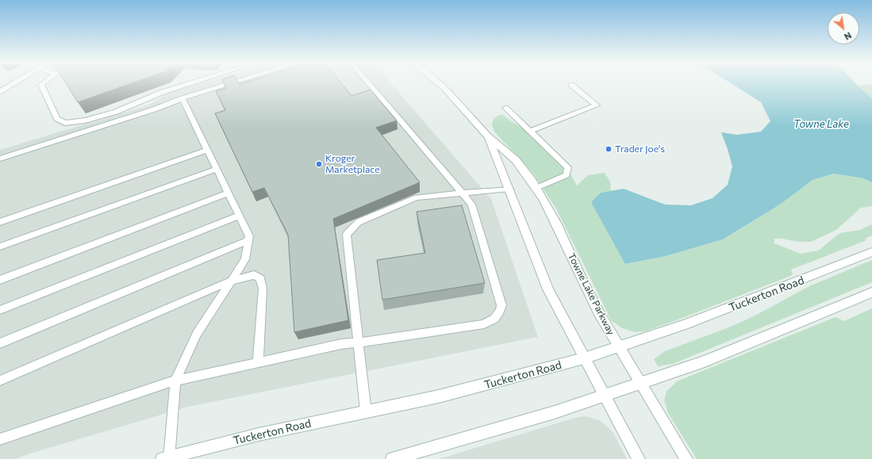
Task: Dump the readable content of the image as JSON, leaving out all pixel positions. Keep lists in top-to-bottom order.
{
  "streets": {
    "main road": ["Towne Lake Parkway", "Tuckerton Road"]
  },
  "crossings": [
    ["Towne Lake Parkway", "Tuckerton Road"]
  ],
  "water": ["Towne Lake"],
  "places": ["Trader Joe's", "Kroger Marketplace"],
  "north": "bottom right"
}
